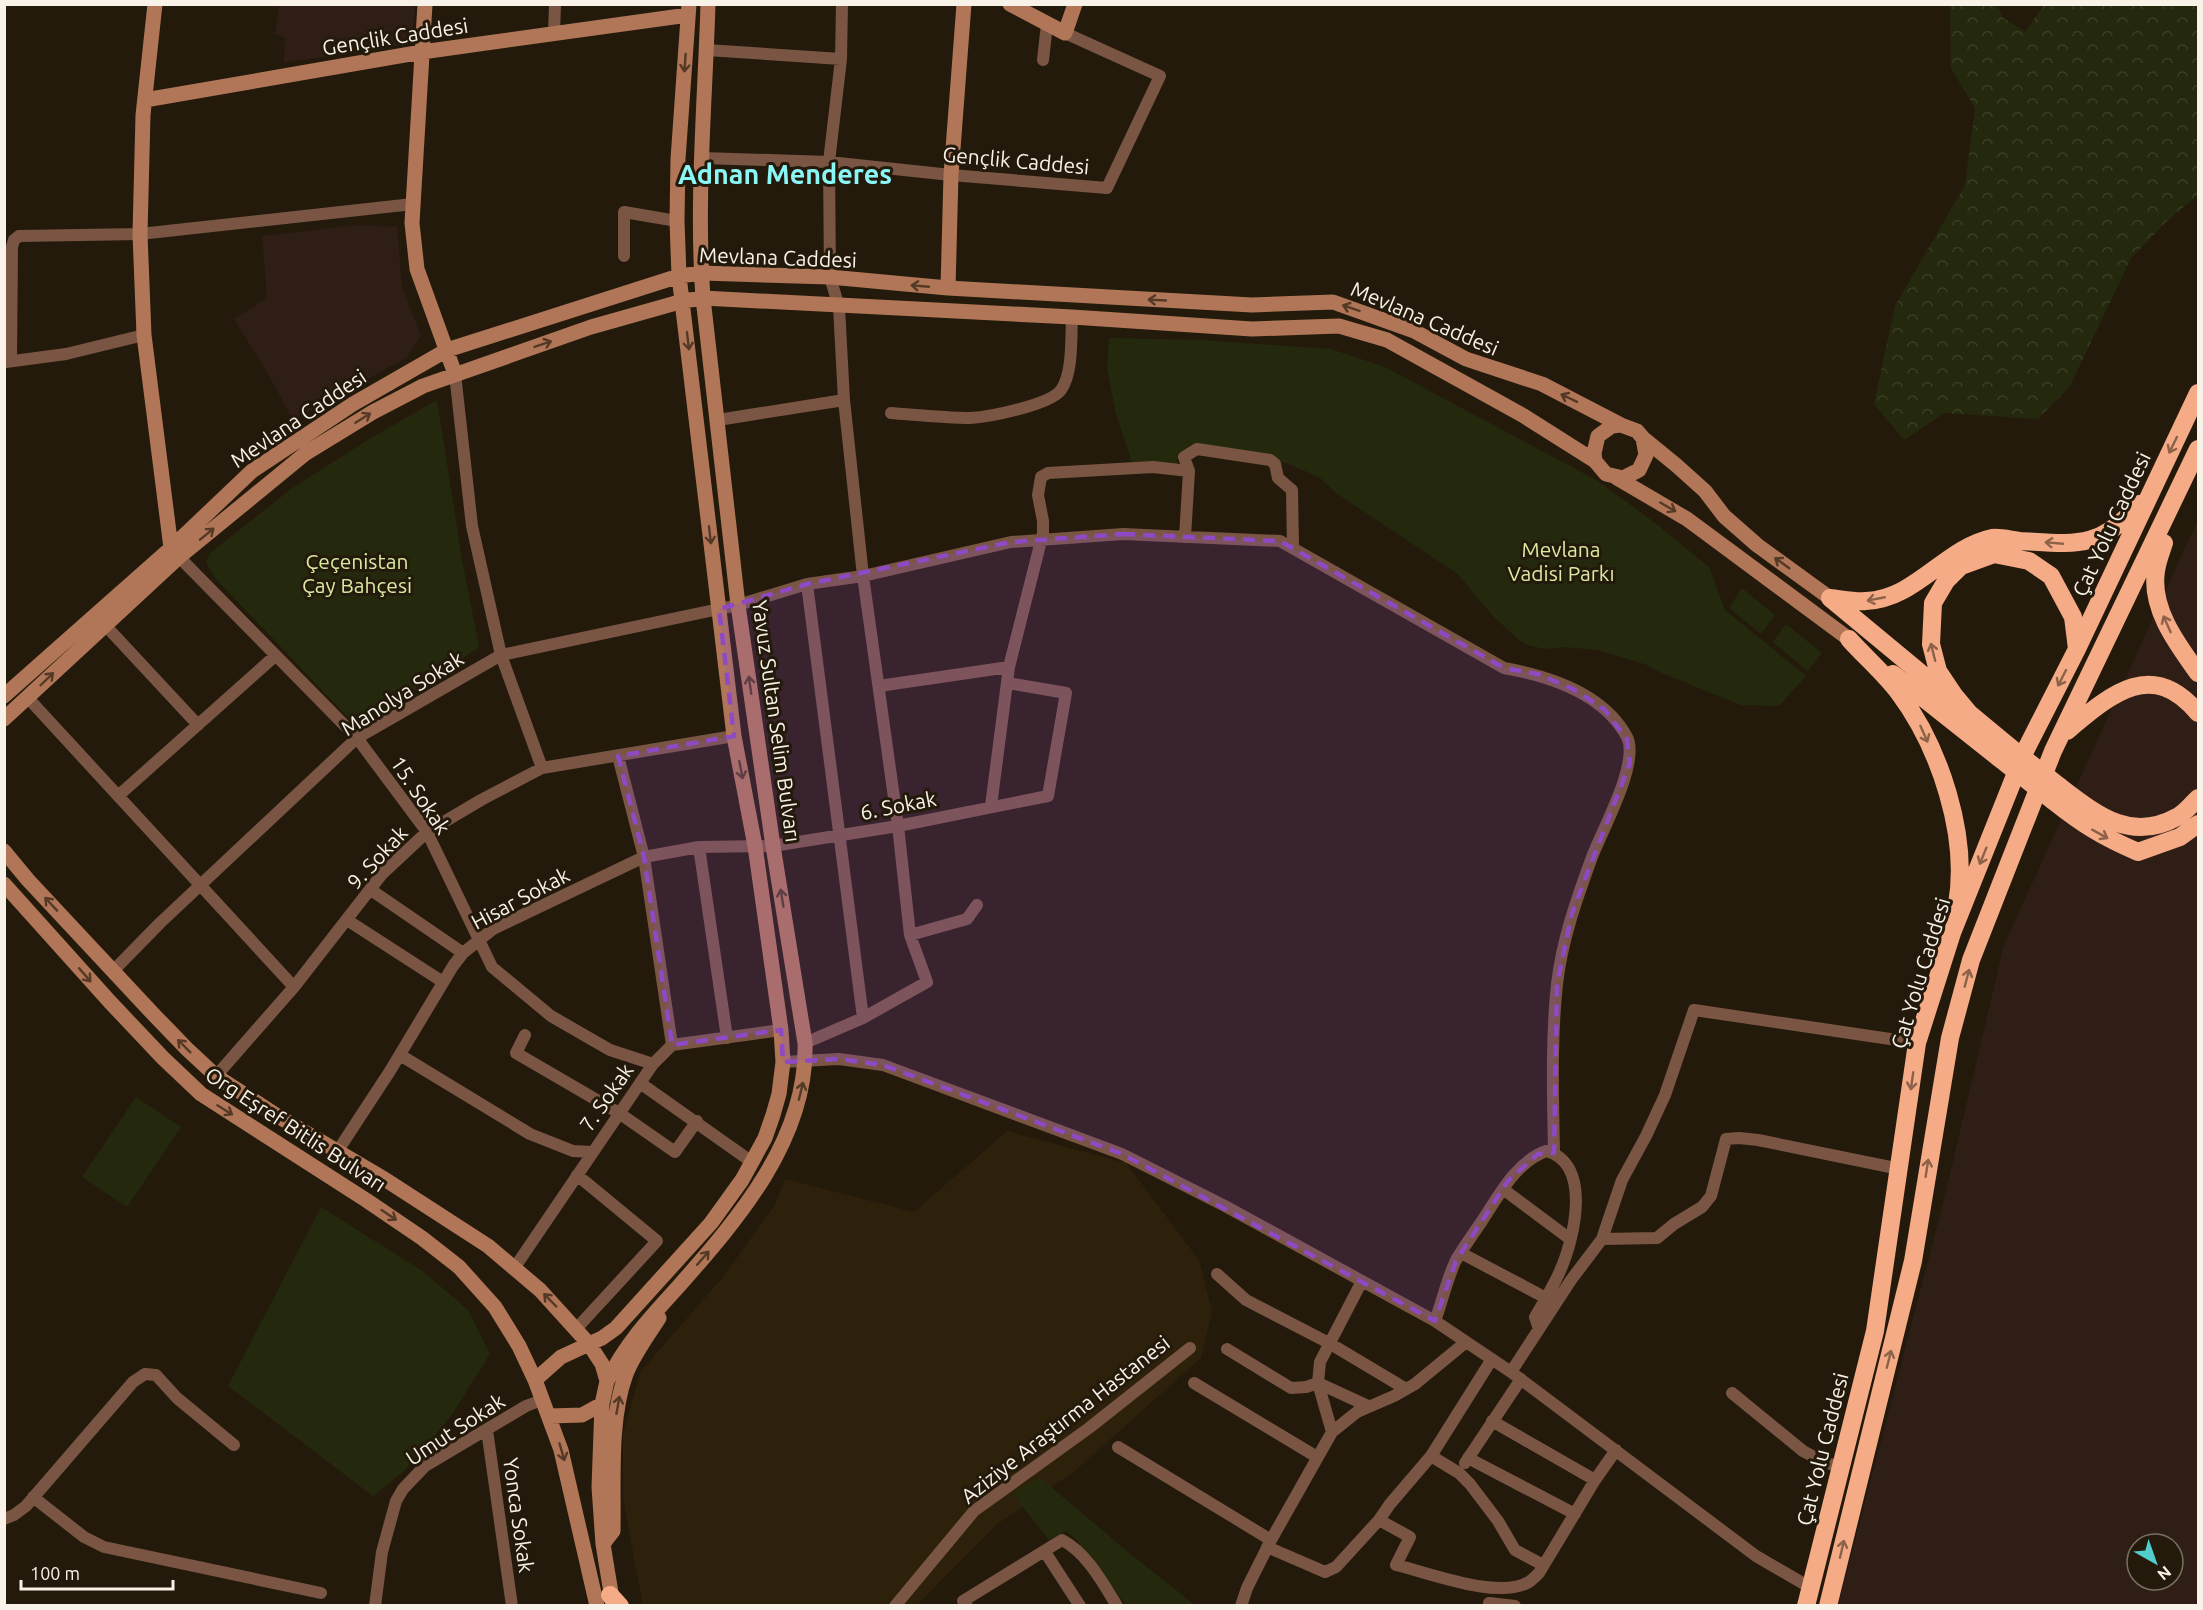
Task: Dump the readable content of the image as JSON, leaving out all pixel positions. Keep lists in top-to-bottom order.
{
  "streets": {
    "highway": ["Çat Yolu Caddesi"],
    "street": [
      "Gençlik Caddesi",
      "Mevlana Caddesi",
      "Manolya Sokak",
      "Yavuz Sultan Selim Bulvarı",
      "15. Sokak",
      "6. Sokak",
      "9. Sokak",
      "Hisar Sokak",
      "7. Sokak",
      "Org Eşref Bitlis Bulvarı",
      "Aziziye Araştırma Hastanesi",
      "Umut Sokak",
      "Yonca Sokak"
    ]
  },
  "crossings": [
    ["Gençlik Caddesi", "Yavuz Sultan Selim Bulvarı"],
    ["Mevlana Caddesi", "Yavuz Sultan Selim Bulvarı"],
    ["Mevlana Caddesi", "15. Sokak"],
    ["Manolya Sokak", "Yavuz Sultan Selim Bulvarı"],
    ["Manolya Sokak", "15. Sokak"],
    ["Yavuz Sultan Selim Bulvarı", "6. Sokak"],
    ["Yavuz Sultan Selim Bulvarı", "9. Sokak"],
    ["Yavuz Sultan Selim Bulvarı", "Hisar Sokak"],
    ["Yavuz Sultan Selim Bulvarı", "Org Eşref Bitlis Bulvarı"],
    ["Yavuz Sultan Selim Bulvarı", "Umut Sokak"],
    ["15. Sokak", "9. Sokak"],
    ["15. Sokak", "Hisar Sokak"],
    ["15. Sokak", "7. Sokak"],
    ["6. Sokak", "Hisar Sokak"],
    ["Org Eşref Bitlis Bulvarı", "Umut Sokak"],
    ["Umut Sokak", "Yonca Sokak"]
  ],
  "districts": ["Adnan Menderes"],
  "parks": ["Mevlana Vadisi Parkı", "Çeçenistan Çay Bahçesi"],
  "scale_bar": "100 m",
  "north": "bottom right"
}
